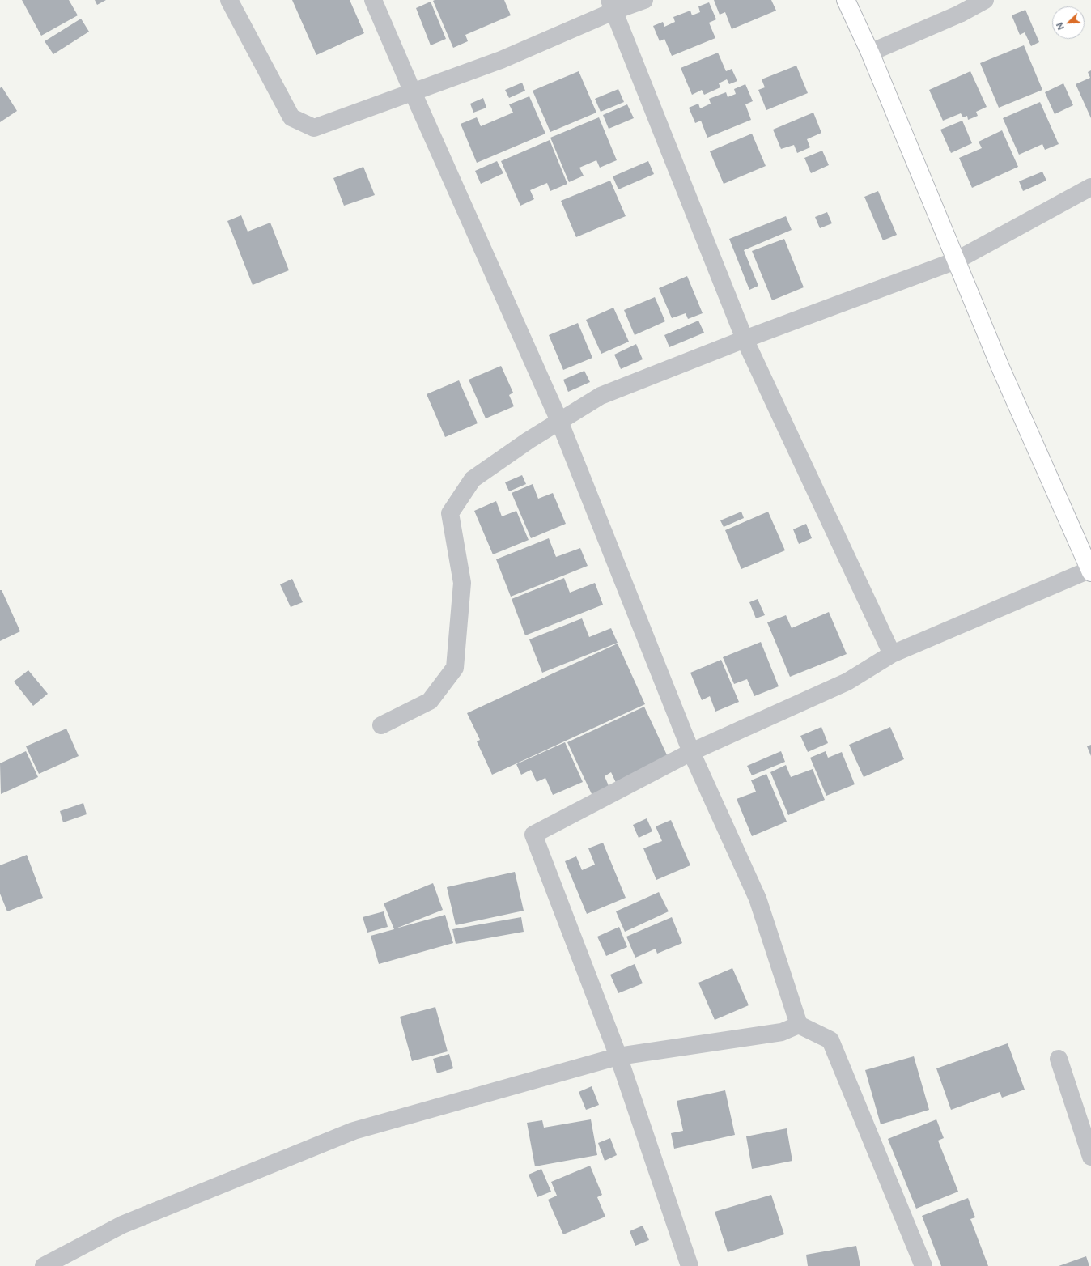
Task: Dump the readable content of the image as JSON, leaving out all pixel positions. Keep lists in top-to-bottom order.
{
  "north": "bottom left"
}
